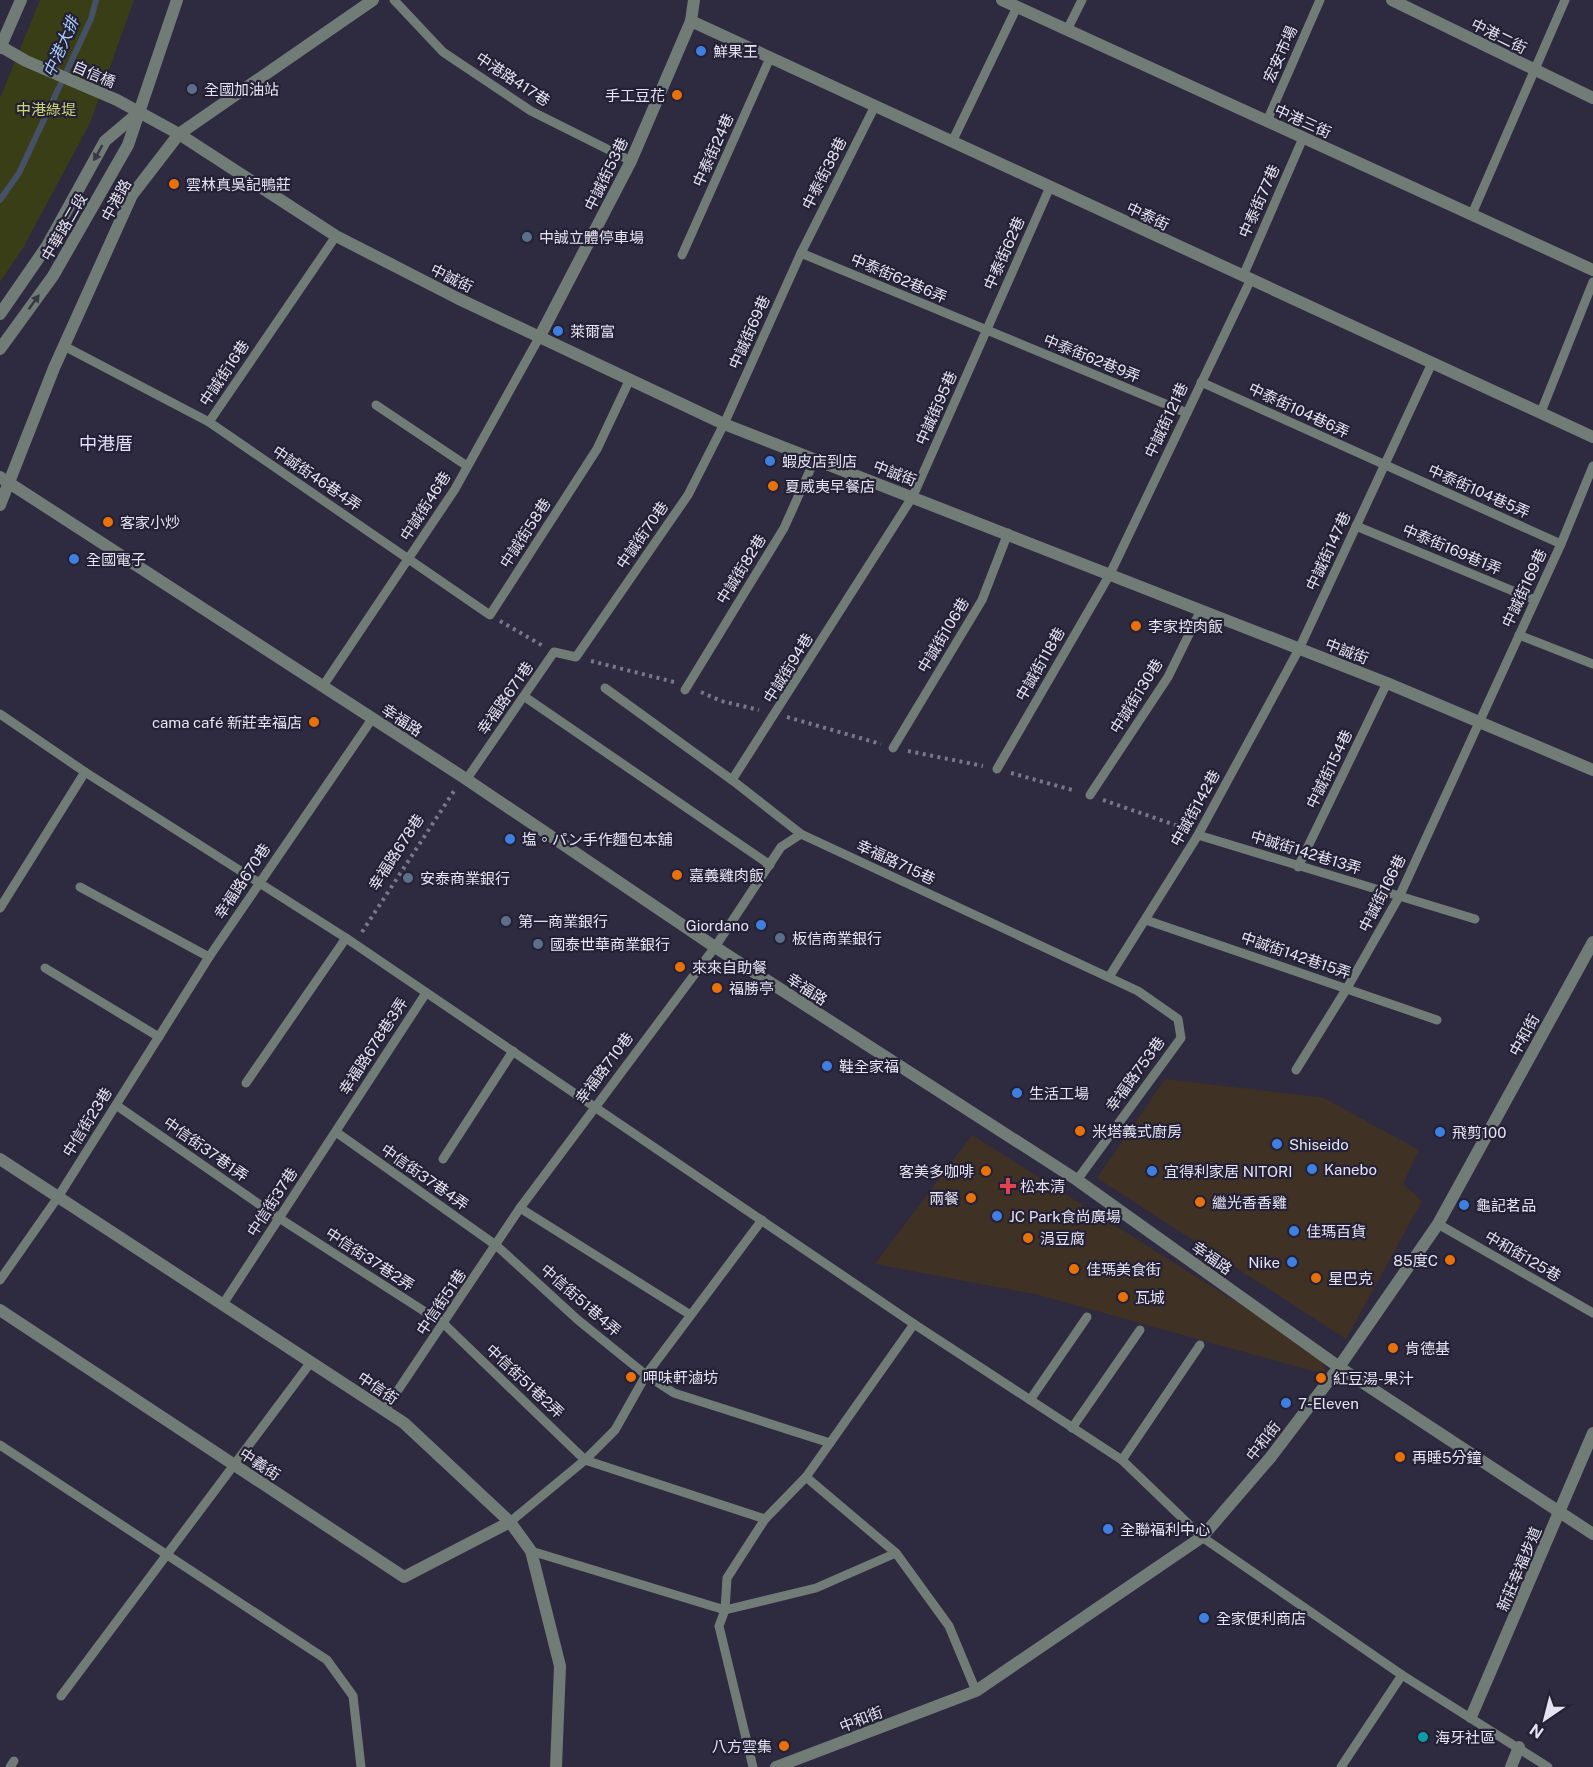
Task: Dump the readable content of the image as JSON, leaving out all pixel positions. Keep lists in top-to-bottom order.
{
  "streets": {
    "street": [
      "中港二街",
      "自信橋",
      "中港三街",
      "中誠街53巷",
      "中港路",
      "中泰街",
      "中華路二段",
      "中誠街",
      "幸福路",
      "中和街",
      "中信街",
      "中義街",
      "新莊幸福步道"
    ],
    "lane": [
      "宏安市場",
      "中港路417巷",
      "中泰街24巷",
      "中泰街38巷",
      "中泰街77巷",
      "中泰街62巷",
      "中泰街62巷6弄",
      "中誠街69巷",
      "中泰街62巷9弄",
      "中誠街16巷",
      "中誠街95巷",
      "中泰街104巷6弄",
      "中誠街121巷",
      "中誠街46巷4弄",
      "中泰街104巷5弄",
      "中誠街46巷",
      "中誠街58巷",
      "中誠街70巷",
      "中泰街169巷1弄",
      "中誠街147巷",
      "中誠街82巷",
      "中誠街169巷",
      "中誠街106巷",
      "中誠街118巷",
      "中誠街94巷",
      "中誠街130巷",
      "幸福路671巷",
      "中誠街154巷",
      "中誠街142巷",
      "中誠街142巷13弄",
      "幸福路715巷",
      "幸福路670巷",
      "中誠街166巷",
      "中誠街142巷15弄",
      "幸福路678巷3弄",
      "幸福路710巷",
      "幸福路753巷",
      "中信街23巷",
      "中信街37巷1弄",
      "中信街37巷4弄",
      "中信街37巷",
      "中和街125巷",
      "中信街37巷2弄",
      "中信街51巷4弄",
      "中信街51巷",
      "中信街51巷2弄"
    ],
    "path": ["幸福路678巷"]
  },
  "crossings": [
    ["宏安市場", "中港三街"],
    ["自信橋", "中誠街"],
    ["中港路417巷", "中誠街53巷"],
    ["中港三街", "中泰街77巷"],
    ["中泰街24巷", "中泰街"],
    ["中泰街38巷", "中泰街"],
    ["中泰街38巷", "中泰街62巷6弄"],
    ["中泰街38巷", "中誠街69巷"],
    ["中誠街53巷", "中泰街"],
    ["中誠街53巷", "中誠街"],
    ["中誠街53巷", "中誠街46巷"],
    ["中港路", "中誠街"],
    ["中港路", "中誠街16巷"],
    ["中港路", "幸福路"],
    ["中泰街77巷", "中泰街"],
    ["中泰街77巷", "中誠街121巷"],
    ["中泰街", "中泰街62巷"],
    ["中泰街", "中誠街121巷"],
    ["中泰街", "中誠街147巷"],
    ["中華路二段", "中誠街"],
    ["中泰街62巷", "中泰街62巷6弄"],
    ["中泰街62巷", "中泰街62巷9弄"],
    ["中泰街62巷", "中誠街95巷"],
    ["中誠街", "中誠街69巷"],
    ["中誠街", "中誠街16巷"],
    ["中誠街", "中誠街95巷"],
    ["中誠街", "中誠街121巷"],
    ["中誠街", "中誠街46巷"],
    ["中誠街", "中誠街58巷"],
    ["中誠街", "中誠街70巷"],
    ["中誠街", "中誠街147巷"],
    ["中誠街", "中誠街82巷"],
    ["中誠街", "中誠街169巷"],
    ["中誠街", "中誠街106巷"],
    ["中誠街", "中誠街118巷"],
    ["中誠街", "中誠街94巷"],
    ["中誠街", "中誠街130巷"],
    ["中誠街", "中誠街154巷"],
    ["中誠街", "中誠街142巷"],
    ["中誠街", "中誠街166巷"],
    ["中泰街62巷6弄", "中誠街69巷"],
    ["中泰街62巷6弄", "中泰街62巷9弄"],
    ["中泰街62巷6弄", "中誠街95巷"],
    ["中誠街69巷", "中誠街70巷"],
    ["中泰街62巷9弄", "中誠街95巷"],
    ["中泰街62巷9弄", "中誠街121巷"],
    ["中誠街16巷", "中誠街46巷4弄"],
    ["中誠街95巷", "中誠街94巷"],
    ["中泰街104巷6弄", "中誠街121巷"],
    ["中泰街104巷6弄", "中泰街104巷5弄"],
    ["中泰街104巷6弄", "中誠街147巷"],
    ["中誠街121巷", "中誠街118巷"],
    ["中誠街46巷4弄", "中誠街46巷"],
    ["中泰街104巷5弄", "中誠街147巷"],
    ["中泰街104巷5弄", "中誠街169巷"],
    ["中誠街46巷", "幸福路"],
    ["中誠街70巷", "幸福路671巷"],
    ["中泰街169巷1弄", "中誠街147巷"],
    ["中泰街169巷1弄", "中誠街169巷"],
    ["中誠街147巷", "中誠街142巷"],
    ["中誠街169巷", "中誠街166巷"],
    ["幸福路671巷", "幸福路"],
    ["幸福路671巷", "幸福路678巷"],
    ["幸福路", "幸福路678巷"],
    ["幸福路", "幸福路670巷"],
    ["幸福路", "中和街"],
    ["幸福路", "幸福路710巷"],
    ["幸福路", "幸福路753巷"],
    ["幸福路", "新莊幸福步道"],
    ["中誠街154巷", "中誠街142巷13弄"],
    ["中誠街142巷", "中誠街142巷13弄"],
    ["中誠街142巷", "幸福路715巷"],
    ["中誠街142巷", "中誠街142巷15弄"],
    ["中誠街142巷", "幸福路753巷"],
    ["中誠街142巷13弄", "中誠街166巷"],
    ["幸福路715巷", "幸福路753巷"],
    ["幸福路670巷", "中信街23巷"],
    ["中誠街166巷", "中誠街142巷15弄"],
    ["中和街", "中和街125巷"],
    ["幸福路678巷3弄", "中信街37巷"],
    ["幸福路710巷", "中信街51巷"],
    ["中信街23巷", "中信街37巷1弄"],
    ["中信街23巷", "中信街"],
    ["中信街37巷1弄", "中信街37巷"],
    ["中信街37巷1弄", "中信街37巷2弄"],
    ["中信街37巷4弄", "中信街37巷"],
    ["中信街37巷4弄", "中信街51巷4弄"],
    ["中信街37巷4弄", "中信街51巷"],
    ["中信街37巷", "中信街37巷2弄"],
    ["中信街37巷", "中信街"],
    ["中信街37巷2弄", "中信街51巷"],
    ["中信街37巷2弄", "中信街51巷2弄"],
    ["中信街51巷4弄", "中信街51巷"],
    ["中信街51巷", "中信街51巷2弄"],
    ["中信街51巷", "中信街"],
    ["中信街", "中義街"]
  ],
  "districts": ["中港厝"],
  "water": ["中港大排"],
  "parks": ["中港綠堤"],
  "places": {
    "other": [
      "鮮果王",
      "全國加油站",
      "手工豆花",
      "雲林真吳記鴨莊",
      "中誠立體停車場",
      "萊爾富",
      "蝦皮店到店",
      "夏威夷早餐店",
      "客家小炒",
      "全國電子",
      "李家控肉飯",
      "cama café 新莊幸福店",
      "塩。パン手作麵包本舖",
      "嘉義雞肉飯",
      "安泰商業銀行",
      "第一商業銀行",
      "Giordano",
      "板信商業銀行",
      "國泰世華商業銀行",
      "來來自助餐",
      "福勝亭",
      "鞋全家福",
      "生活工場",
      "米塔義式廚房",
      "飛剪100",
      "Shiseido",
      "Kanebo",
      "客美多咖啡",
      "宜得利家居 NITORI",
      "兩餐",
      "繼光香香雞",
      "龜記茗品",
      "JC Park食尚廣場",
      "佳瑪百貨",
      "涓豆腐",
      "85度C",
      "Nike",
      "佳瑪美食街",
      "星巴克",
      "瓦城",
      "肯德基",
      "呷味軒滷坊",
      "紅豆湯-果汁",
      "7-Eleven",
      "再睡5分鐘",
      "全聯福利中心",
      "全家便利商店",
      "海牙社區",
      "八方雲集"
    ],
    "health": ["松本清"]
  },
  "north": "bottom left"
}
